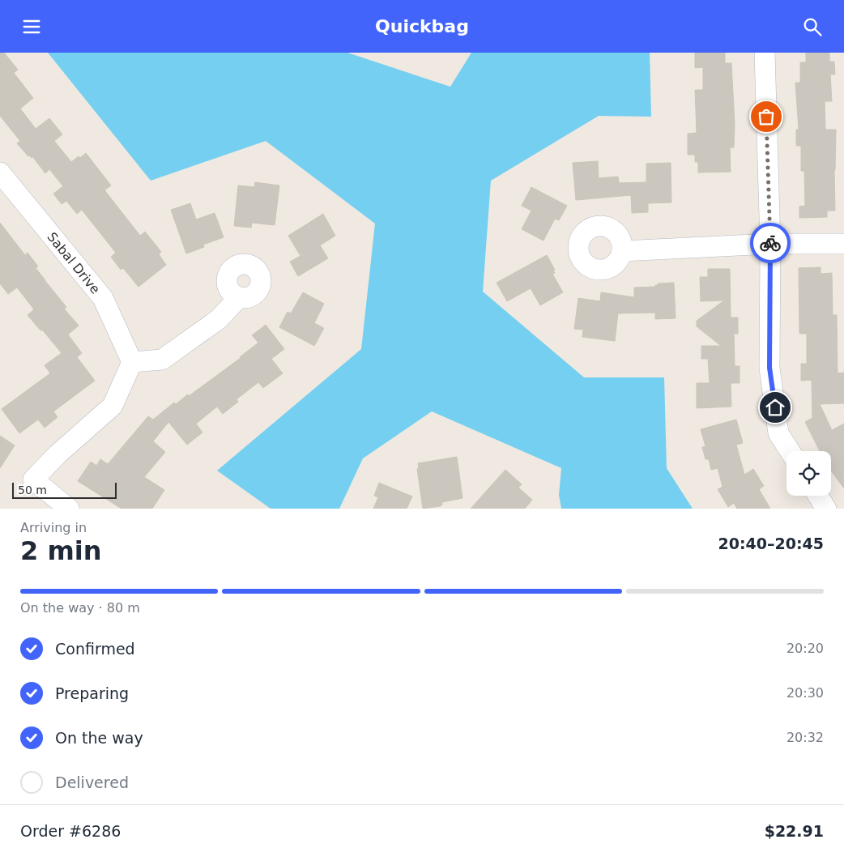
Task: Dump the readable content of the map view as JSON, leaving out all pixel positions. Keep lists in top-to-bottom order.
{
  "streets": {
    "street": ["Sabal Drive"]
  },
  "scale_bar": "50 m",
  "page": {
    "header": "Quickbag",
    "scale": "50 m",
    "heading": ["2 min", "Arriving in", "20:40–20:45"],
    "panel": ["Order #6286", "$22.91"],
    "bar": "On the way · 80 m",
    "list": [
      ["Confirmed", "20:20"],
      ["Preparing", "20:30"],
      ["On the way", "20:32"],
      "Delivered"
    ]
  }
}
